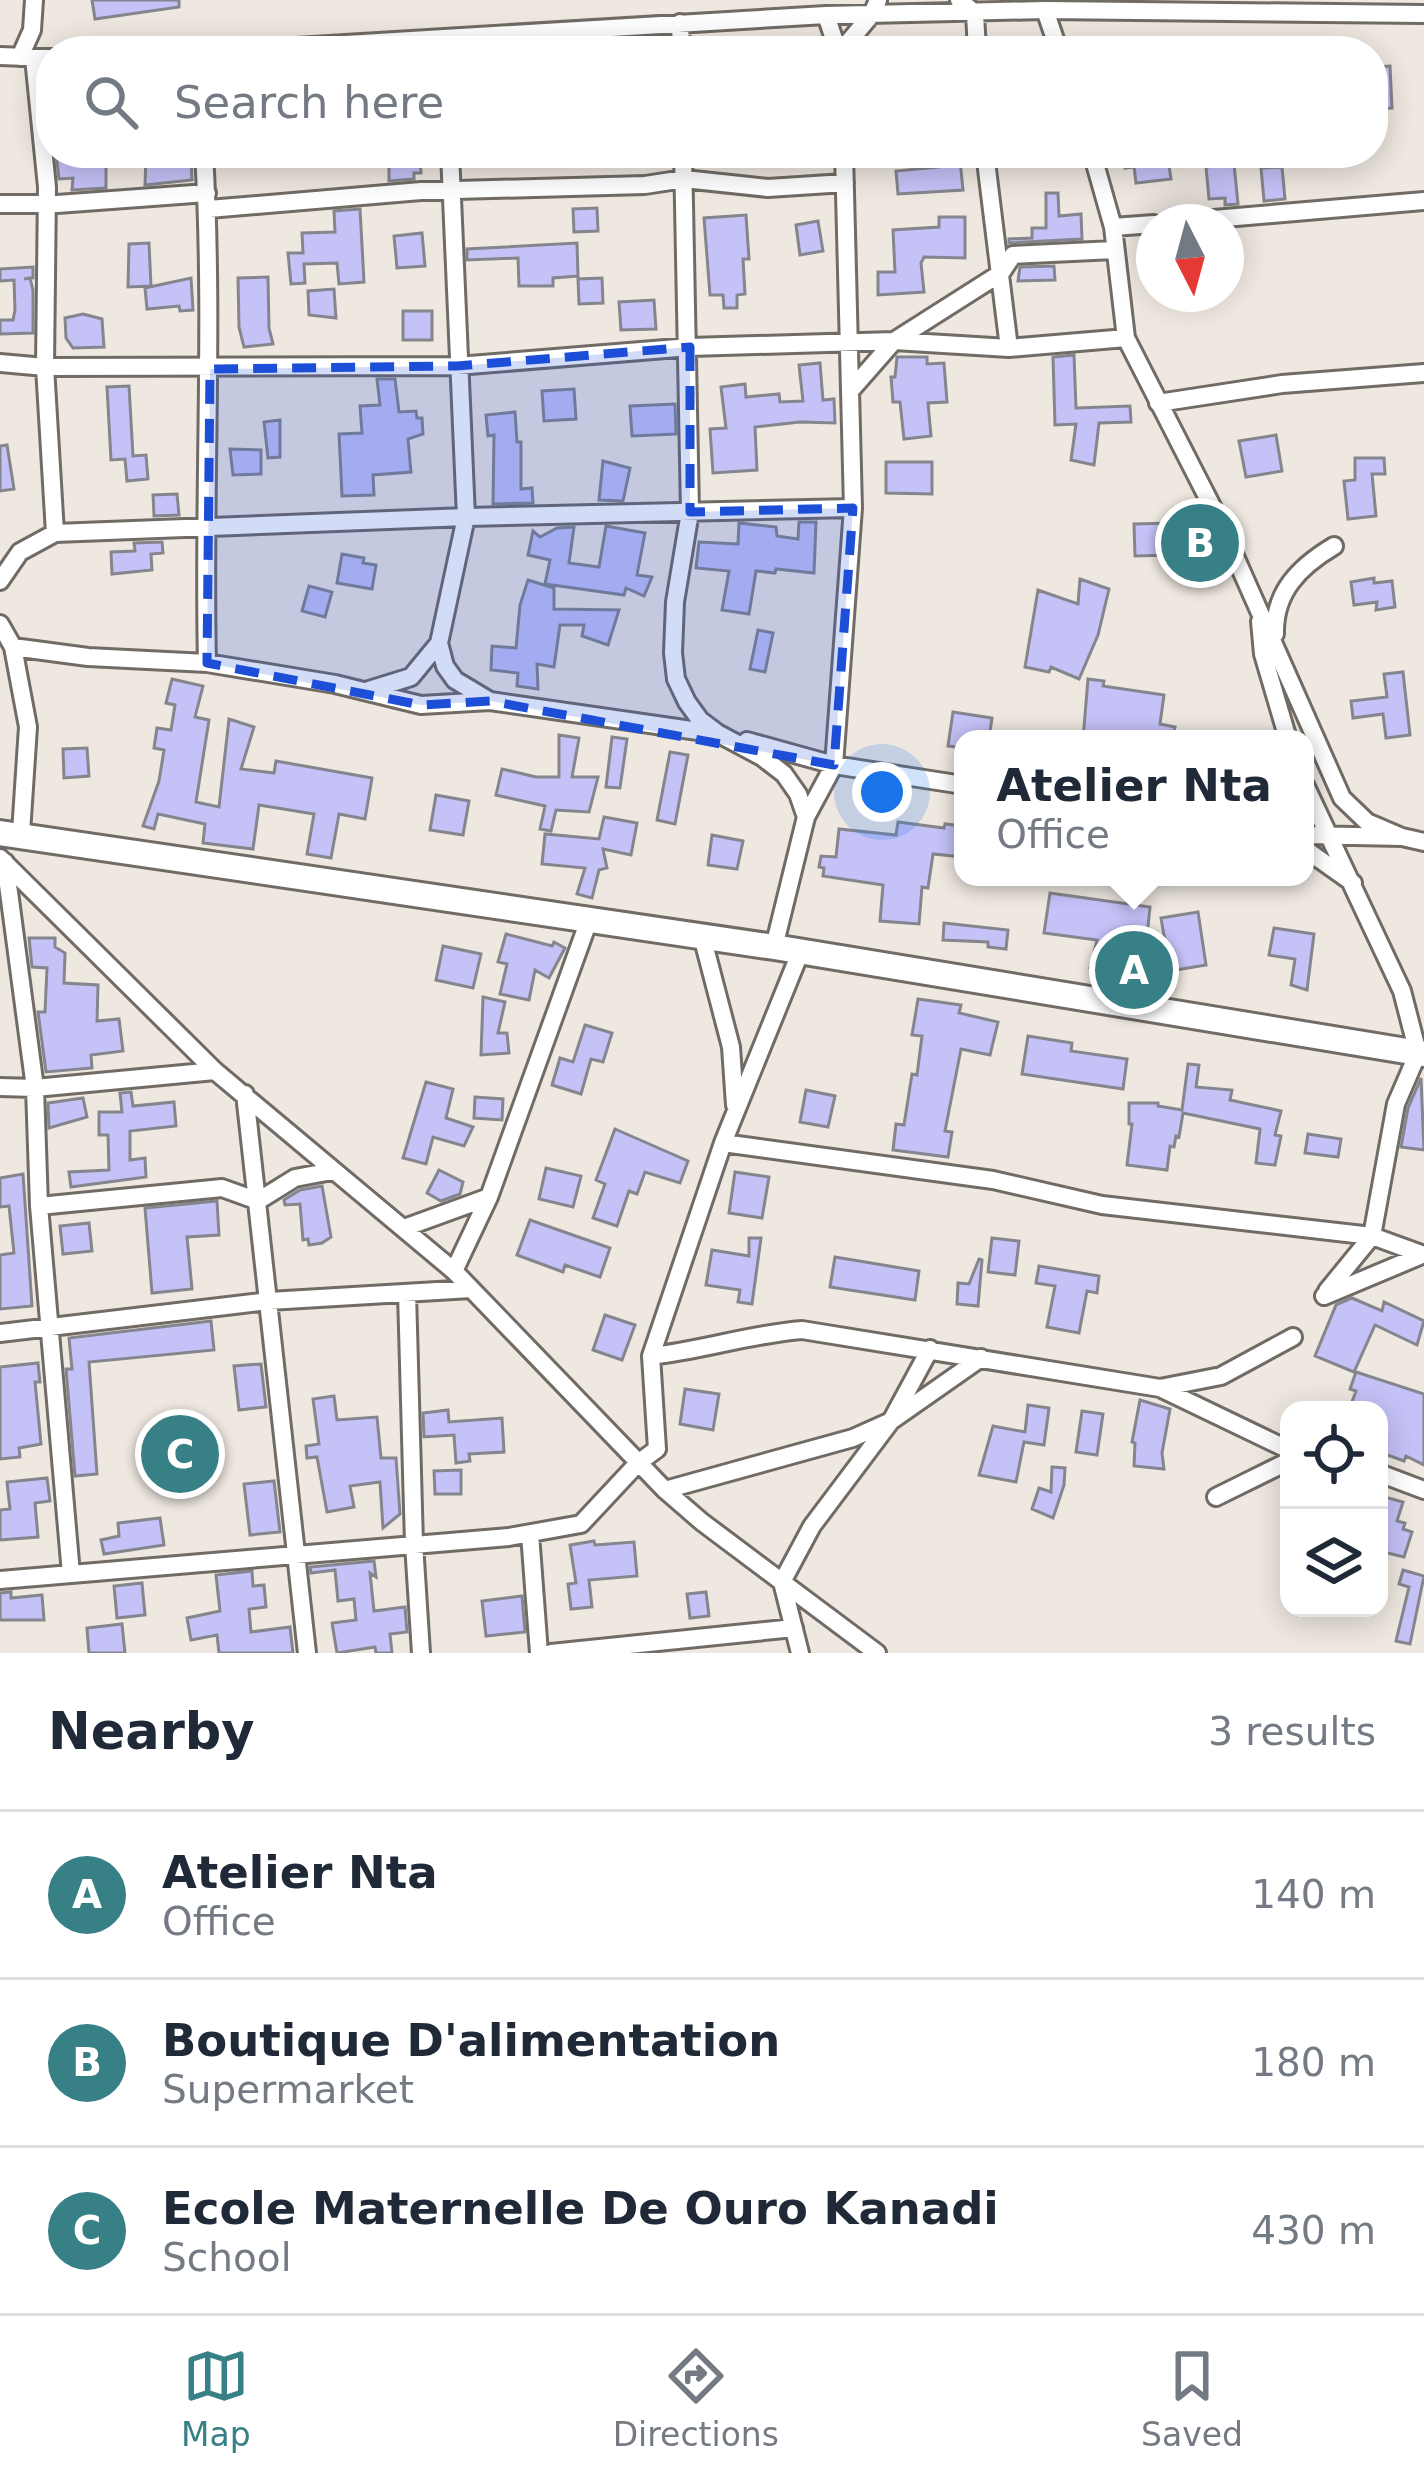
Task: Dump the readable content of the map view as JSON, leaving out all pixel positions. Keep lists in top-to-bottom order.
{
  "north": "bottom",
  "page": {
    "search": "Search here",
    "pins": ["B", "A", "C"],
    "popup": ["Atelier Nta", "Office"],
    "heading": ["Nearby", "3 results"],
    "list": [
      {
        "mark": "A",
        "name": "Atelier Nta",
        "note": "Office",
        "value": "140 m"
      },
      {
        "mark": "B",
        "name": "Boutique D'alimentation",
        "note": "Supermarket",
        "value": "180 m"
      },
      {
        "mark": "C",
        "name": "Ecole Maternelle De Ouro Kanadi",
        "note": "School",
        "value": "430 m"
      }
    ],
    "nav": ["Map", "Directions", "Saved"]
  }
}
